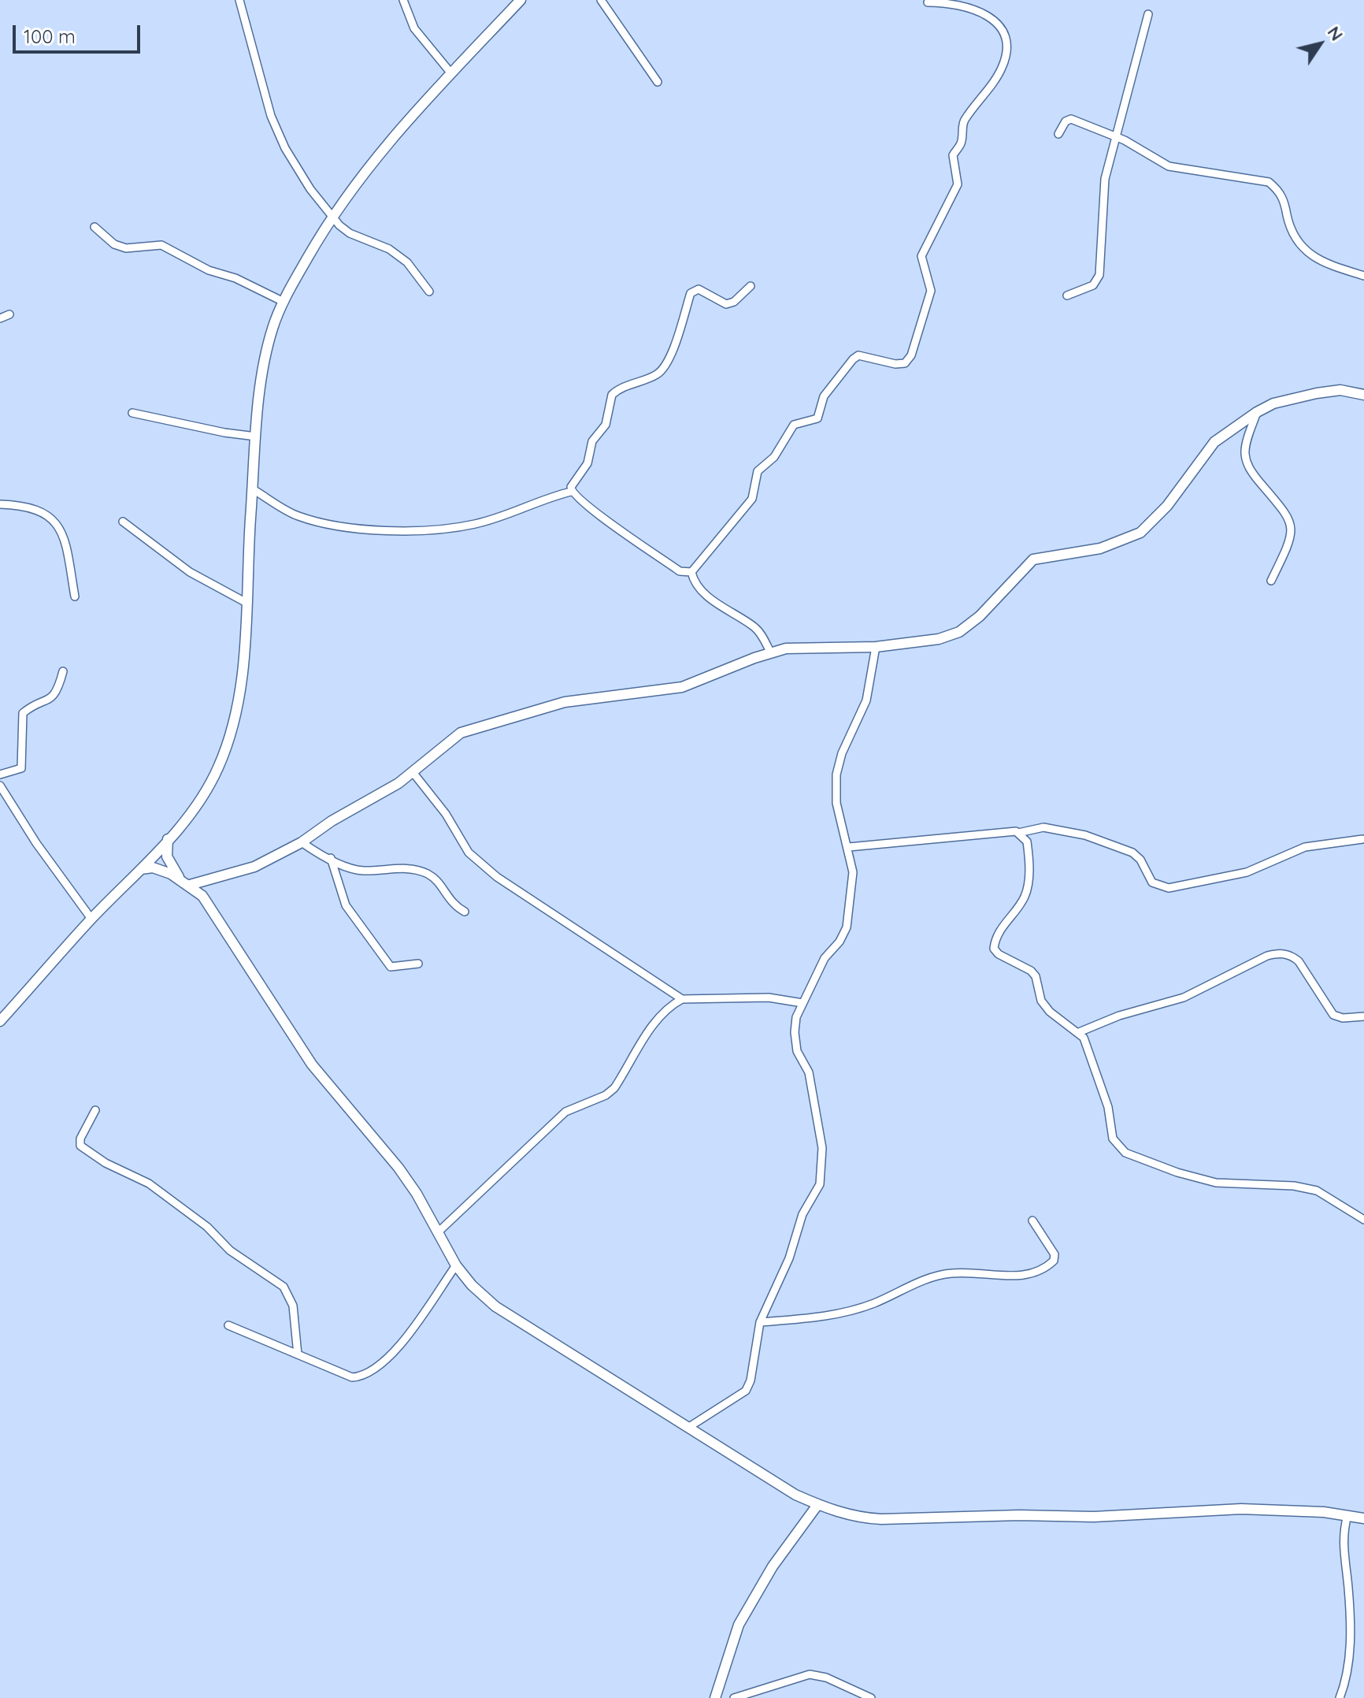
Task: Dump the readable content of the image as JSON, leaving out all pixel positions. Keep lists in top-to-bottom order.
{
  "scale_bar": "100 m",
  "north": "top right"
}
